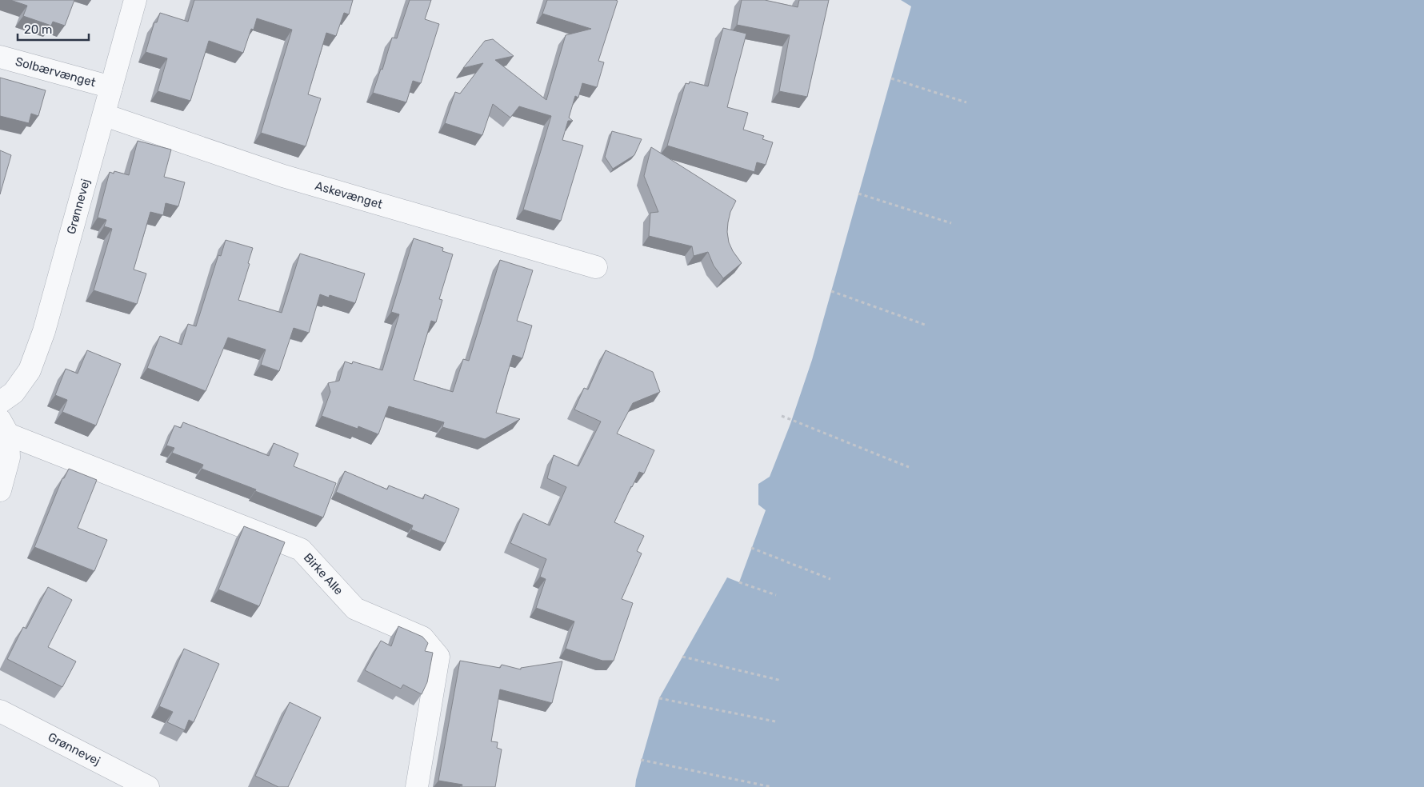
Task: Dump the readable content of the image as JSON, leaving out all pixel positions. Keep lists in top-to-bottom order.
{
  "streets": {
    "street": [
      "Solbærvænget",
      "Askevænget",
      "Grønnevej",
      "Birke Alle"
    ]
  },
  "crossings": [
    ["Solbærvænget", "Grønnevej"],
    ["Askevænget", "Grønnevej"]
  ],
  "scale_bar": "20 m"
}
